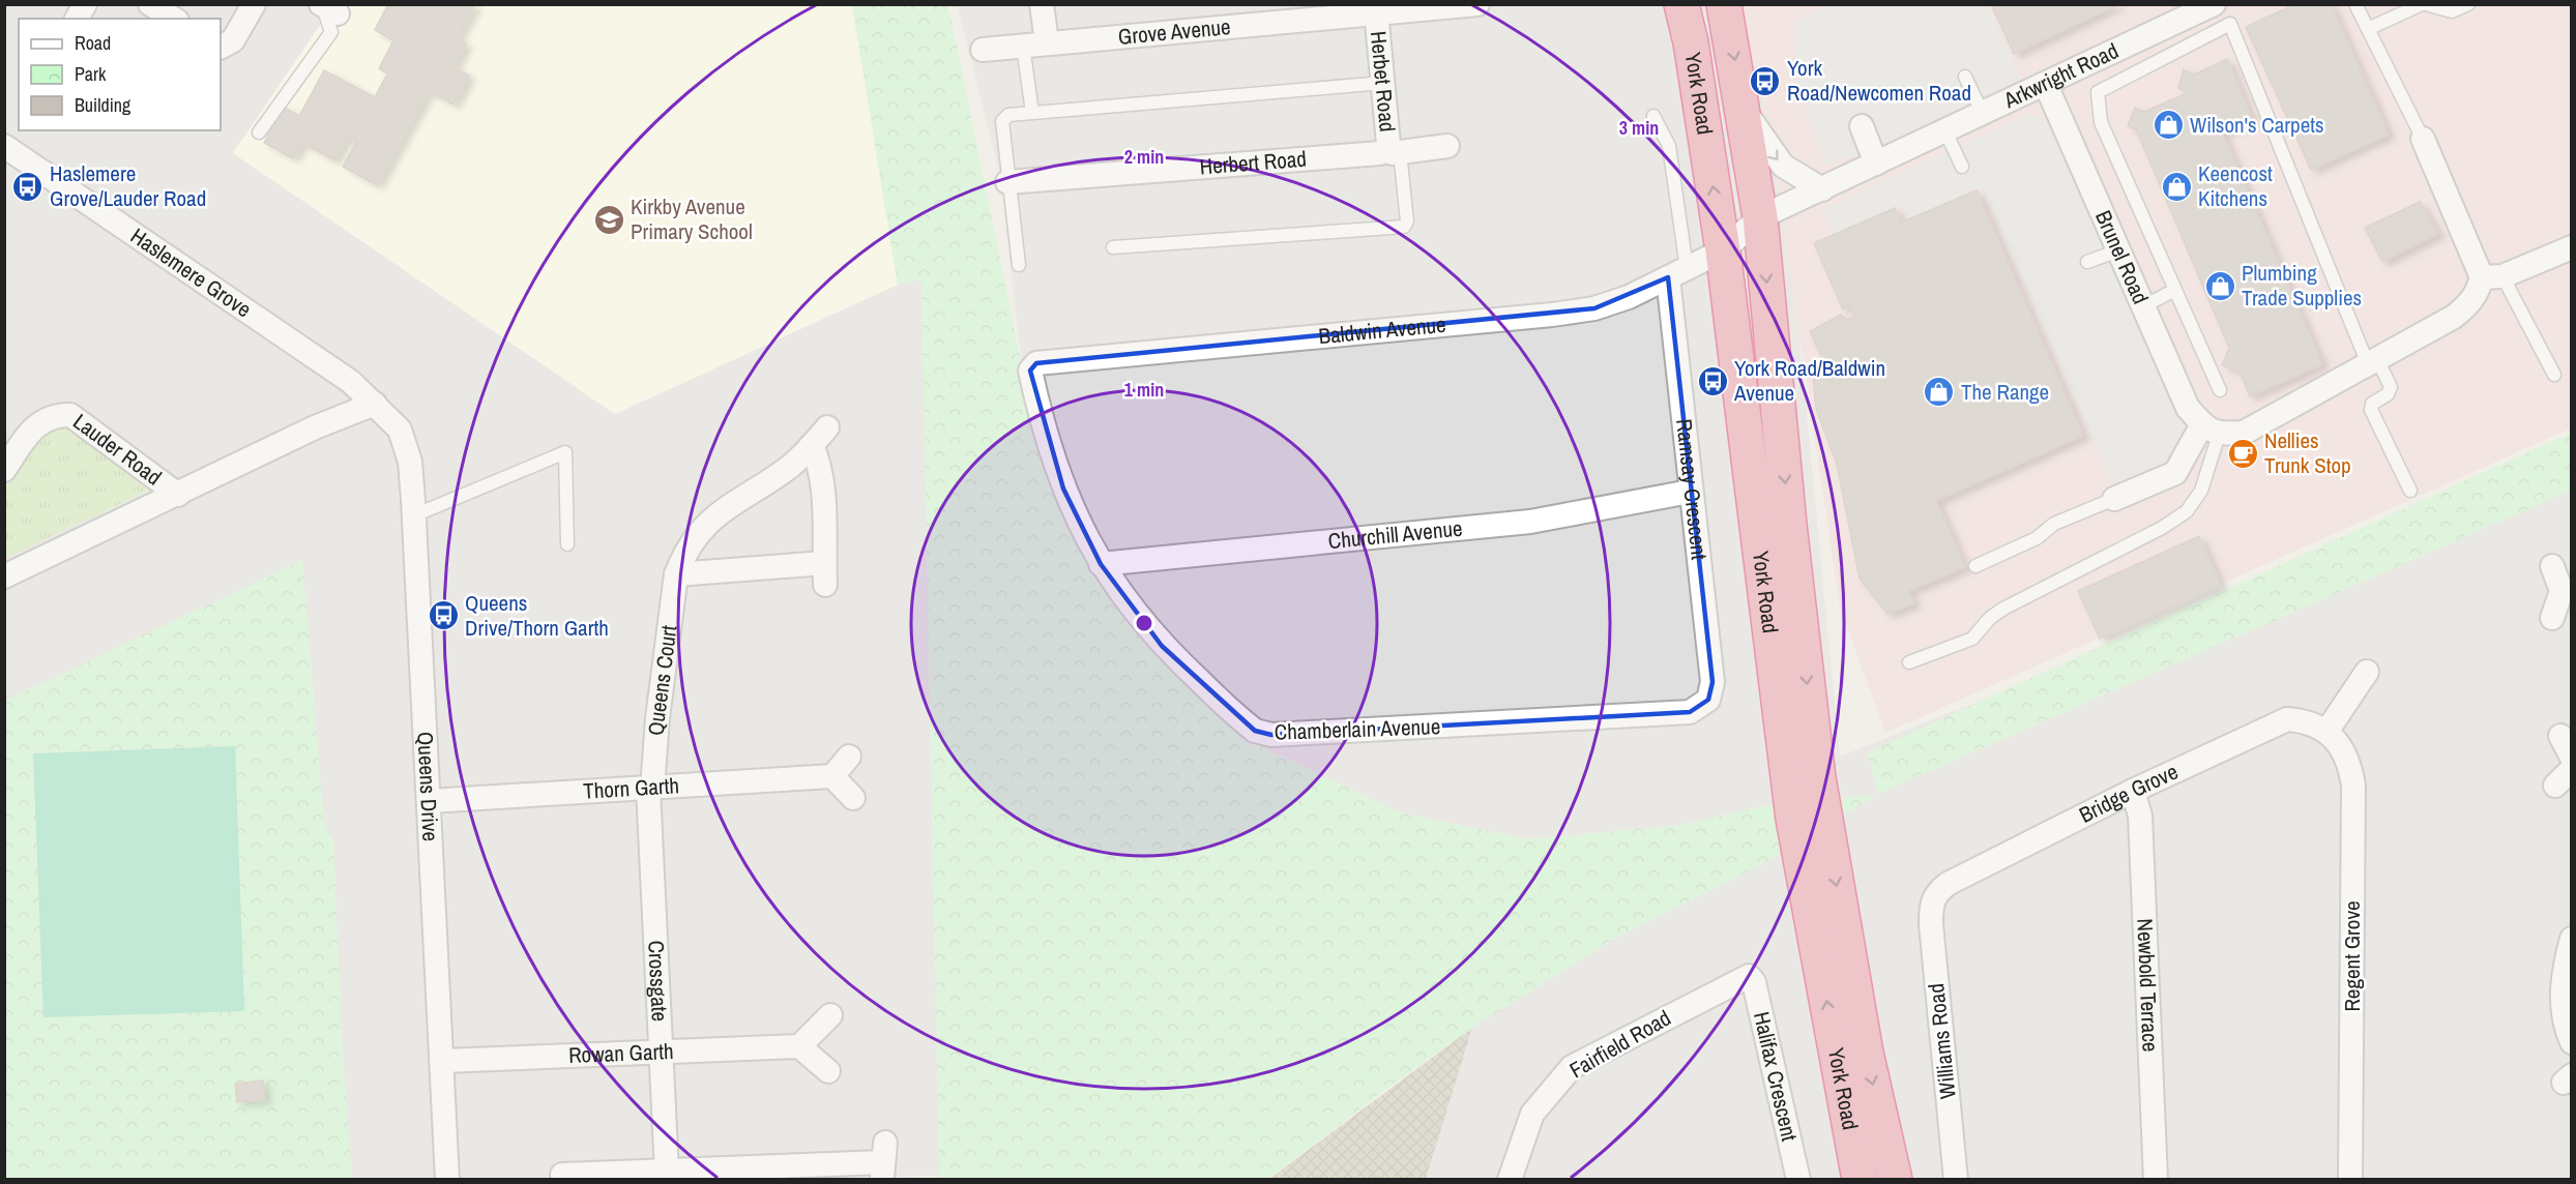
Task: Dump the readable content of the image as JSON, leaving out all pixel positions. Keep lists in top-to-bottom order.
{
  "streets": {
    "highway": ["York Road"],
    "street": [
      "Grove Avenue",
      "Arkwright Road",
      "Herbet Road",
      "Herbert Road",
      "Brunel Road",
      "Haslemere Grove",
      "Baldwin Avenue",
      "Lauder Road",
      "Ramsay Crescent",
      "Churchill Avenue",
      "Queens Court",
      "Chamberlain Avenue",
      "Queens Drive",
      "Thorn Garth",
      "Bridge Grove",
      "Regent Grove",
      "Crossgate",
      "Newbold Terrace",
      "Williams Road",
      "Fairfield Road",
      "Rowan Garth",
      "Halifax Crescent"
    ]
  },
  "crossings": [
    ["Grove Avenue", "Herbet Road"],
    ["Arkwright Road", "York Road"],
    ["Arkwright Road", "Brunel Road"],
    ["Arkwright Road", "Baldwin Avenue"],
    ["Herbet Road", "Herbert Road"],
    ["York Road", "Baldwin Avenue"],
    ["Haslemere Grove", "Lauder Road"],
    ["Haslemere Grove", "Queens Drive"],
    ["Baldwin Avenue", "Ramsay Crescent"],
    ["Baldwin Avenue", "Chamberlain Avenue"],
    ["Lauder Road", "Queens Drive"],
    ["Ramsay Crescent", "Churchill Avenue"],
    ["Ramsay Crescent", "Chamberlain Avenue"],
    ["Churchill Avenue", "Chamberlain Avenue"],
    ["Queens Court", "Thorn Garth"],
    ["Queens Court", "Crossgate"],
    ["Queens Drive", "Thorn Garth"],
    ["Queens Drive", "Rowan Garth"],
    ["Thorn Garth", "Crossgate"],
    ["Bridge Grove", "Regent Grove"],
    ["Bridge Grove", "Newbold Terrace"],
    ["Bridge Grove", "Williams Road"],
    ["Crossgate", "Rowan Garth"],
    ["Fairfield Road", "Halifax Crescent"]
  ],
  "places": {
    "bus stop": [
      "York Road/Newcomen Road",
      "Haslemere Grove/Lauder Road",
      "York Road/Baldwin Avenue",
      "Queens Drive/Thorn Garth"
    ],
    "shop": [
      "Wilson's Carpets",
      "Keencost Kitchens",
      "Plumbing Trade Supplies",
      "The Range"
    ],
    "school or university": ["Kirkby Avenue Primary School"],
    "cafe": ["Nellies Trunk Stop"]
  },
  "legend": ["Road", "Park", "Building"],
  "rings": ["3 min", "2 min", "1 min"]
}
